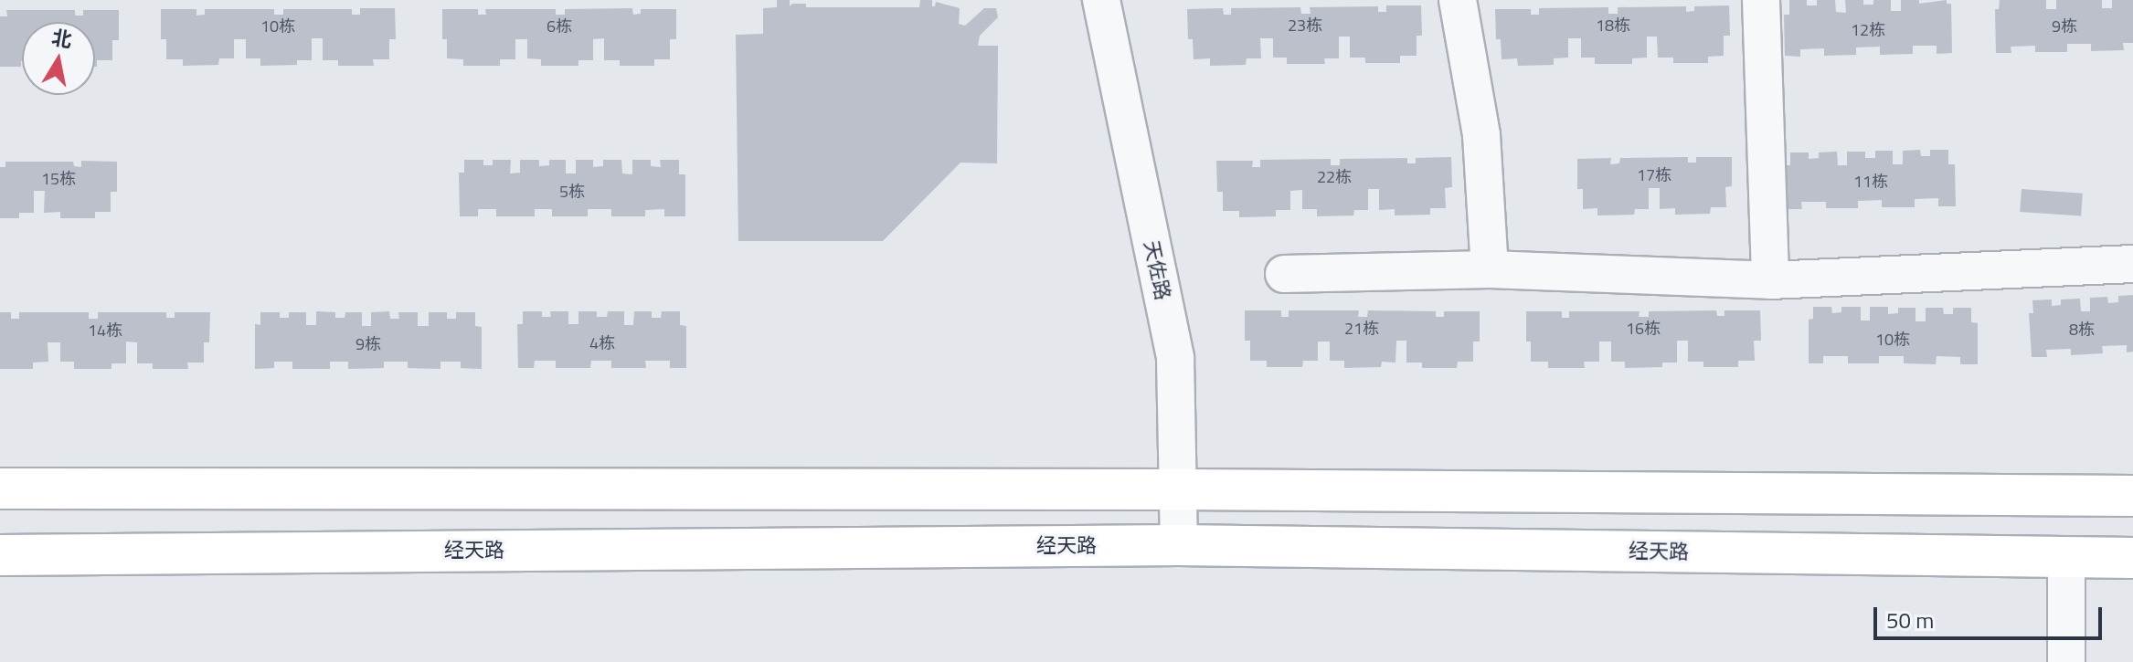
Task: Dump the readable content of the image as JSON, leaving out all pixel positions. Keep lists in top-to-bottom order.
{
  "streets": {
    "main road": ["经天路"],
    "street": ["天佐路"]
  },
  "crossings": [
    ["天佐路", "经天路"]
  ],
  "house_numbers": [
    "23栋",
    "18栋",
    "10栋",
    "6栋",
    "9栋",
    "12栋",
    "17栋",
    "22栋",
    "15栋",
    "11栋",
    "5栋",
    "21栋",
    "16栋",
    "8栋",
    "14栋",
    "10栋",
    "4栋",
    "9栋"
  ],
  "scale_bar": "50 m",
  "north": "top"
}
